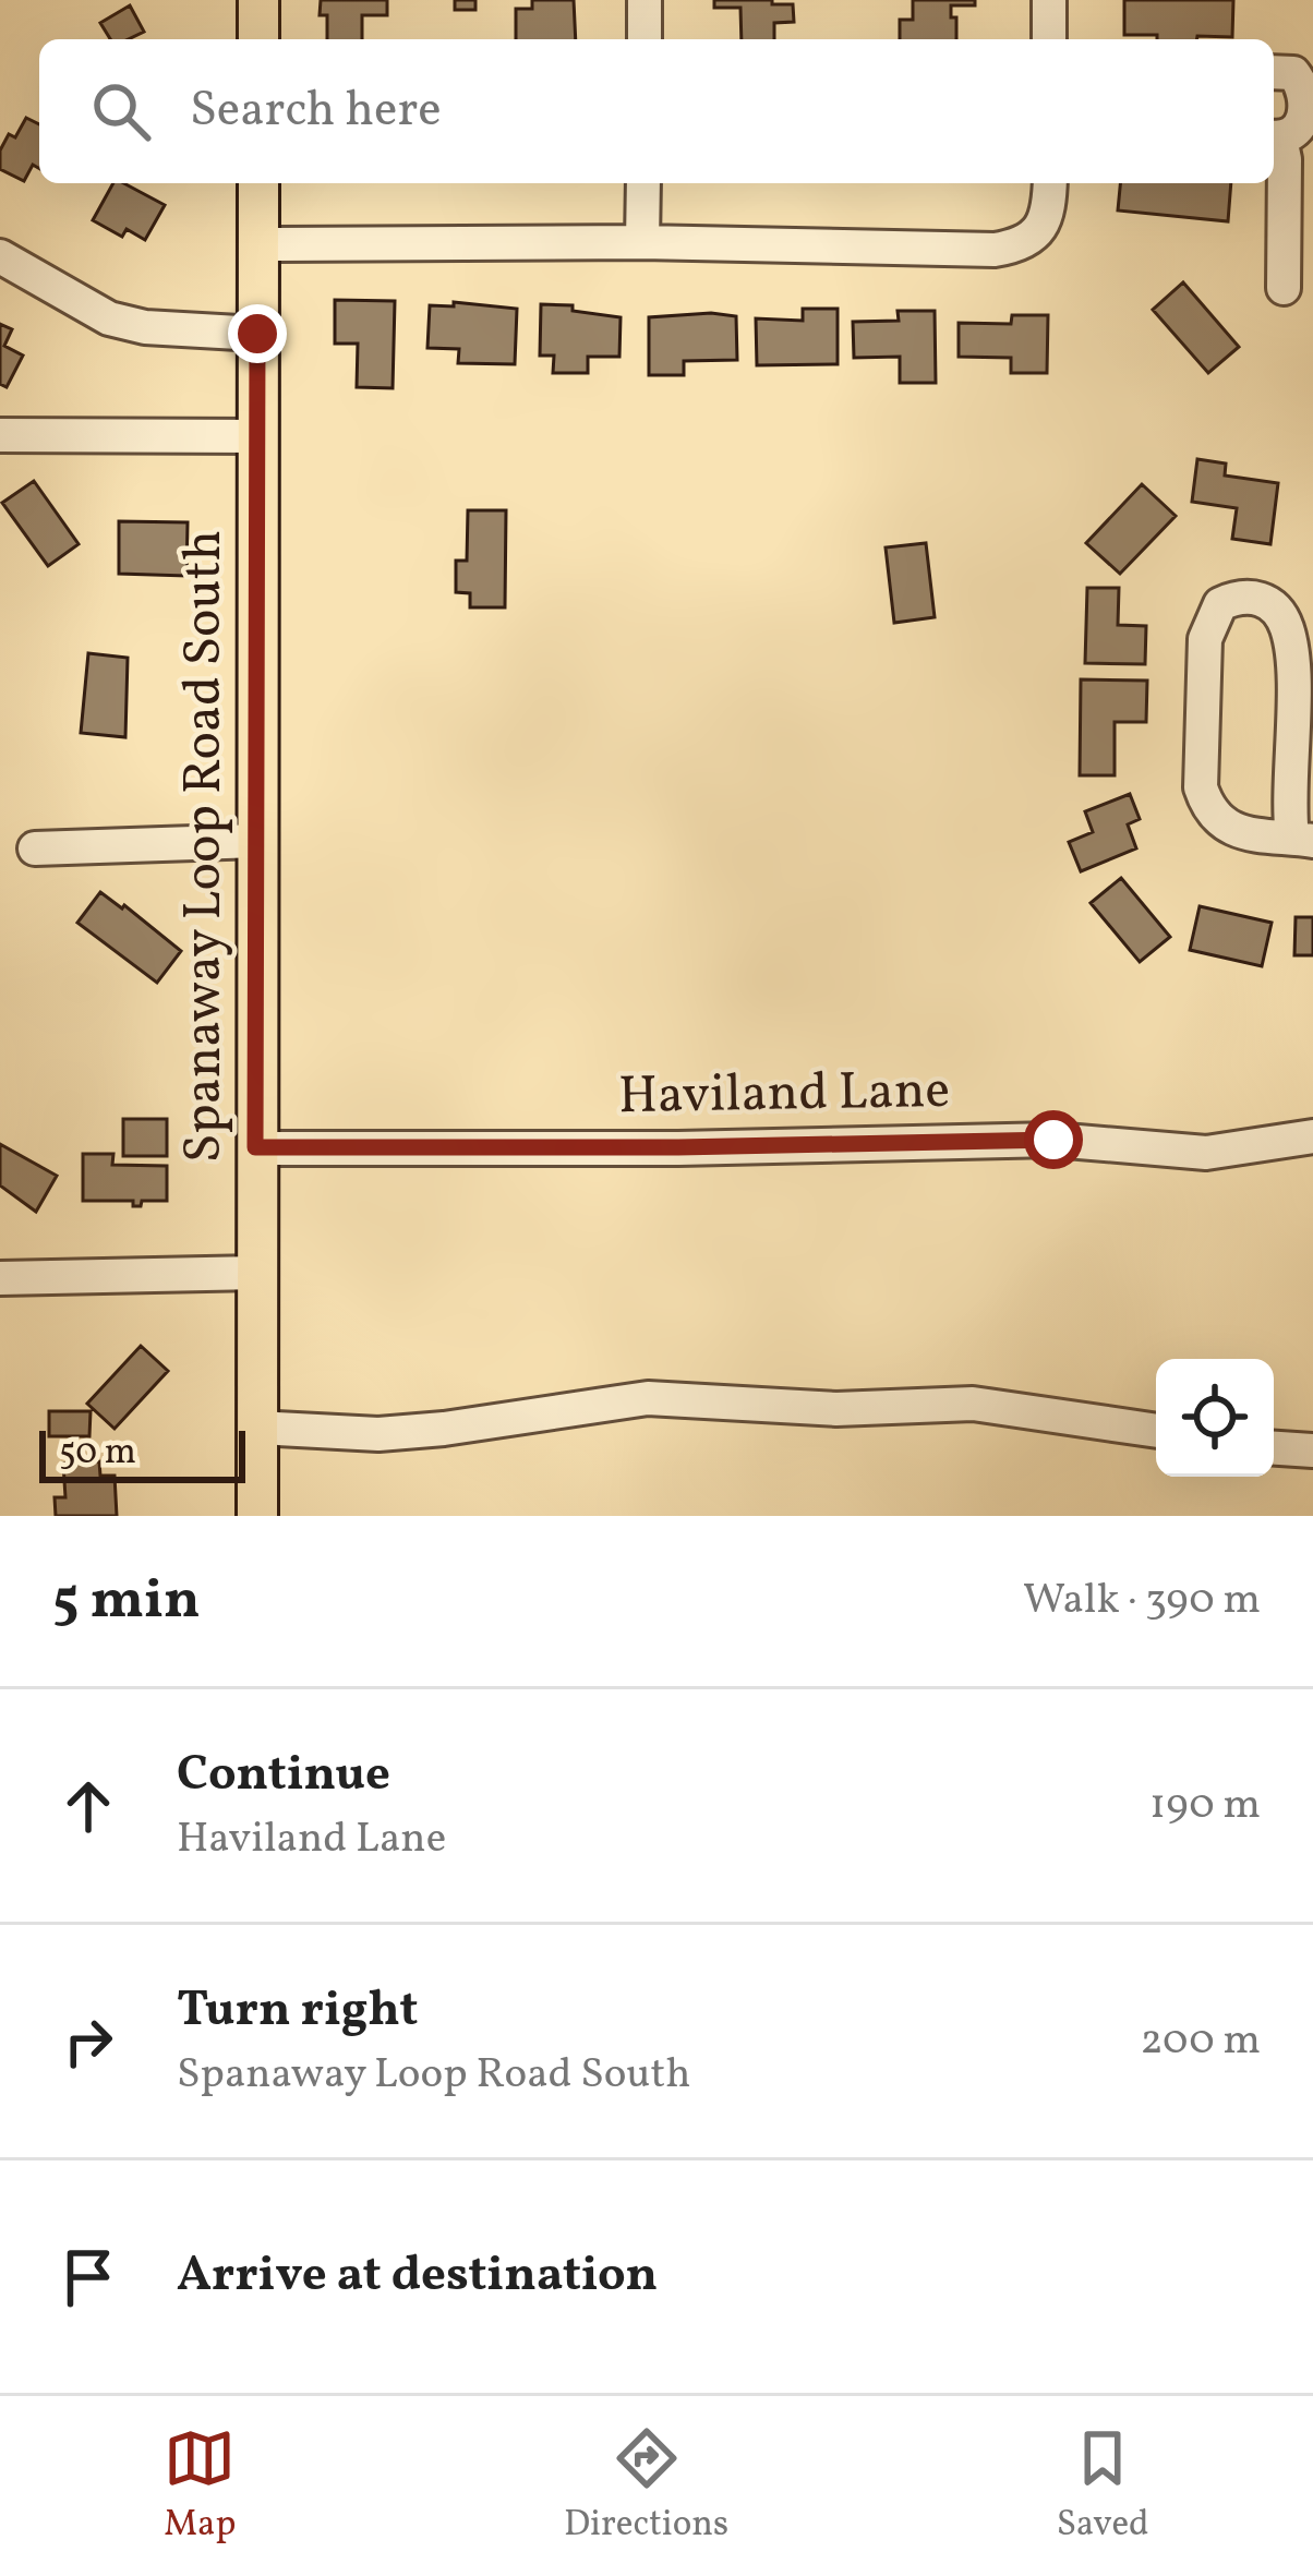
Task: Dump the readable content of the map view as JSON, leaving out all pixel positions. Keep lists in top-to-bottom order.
{
  "streets": {
    "main road": ["Spanaway Loop Road South"],
    "street": ["Haviland Lane"]
  },
  "crossings": [
    ["Spanaway Loop Road South", "Haviland Lane"]
  ],
  "scale_bar": "50 m",
  "page": {
    "search": "Search here",
    "scale": "50 m",
    "heading": ["5 min", "Walk · 390 m"],
    "list": [
      ["Continue", "Haviland Lane", "190 m"],
      ["Turn right", "Spanaway Loop Road South", "200 m"],
      "Arrive at destination"
    ],
    "nav": ["Map", "Directions", "Saved"]
  }
}
